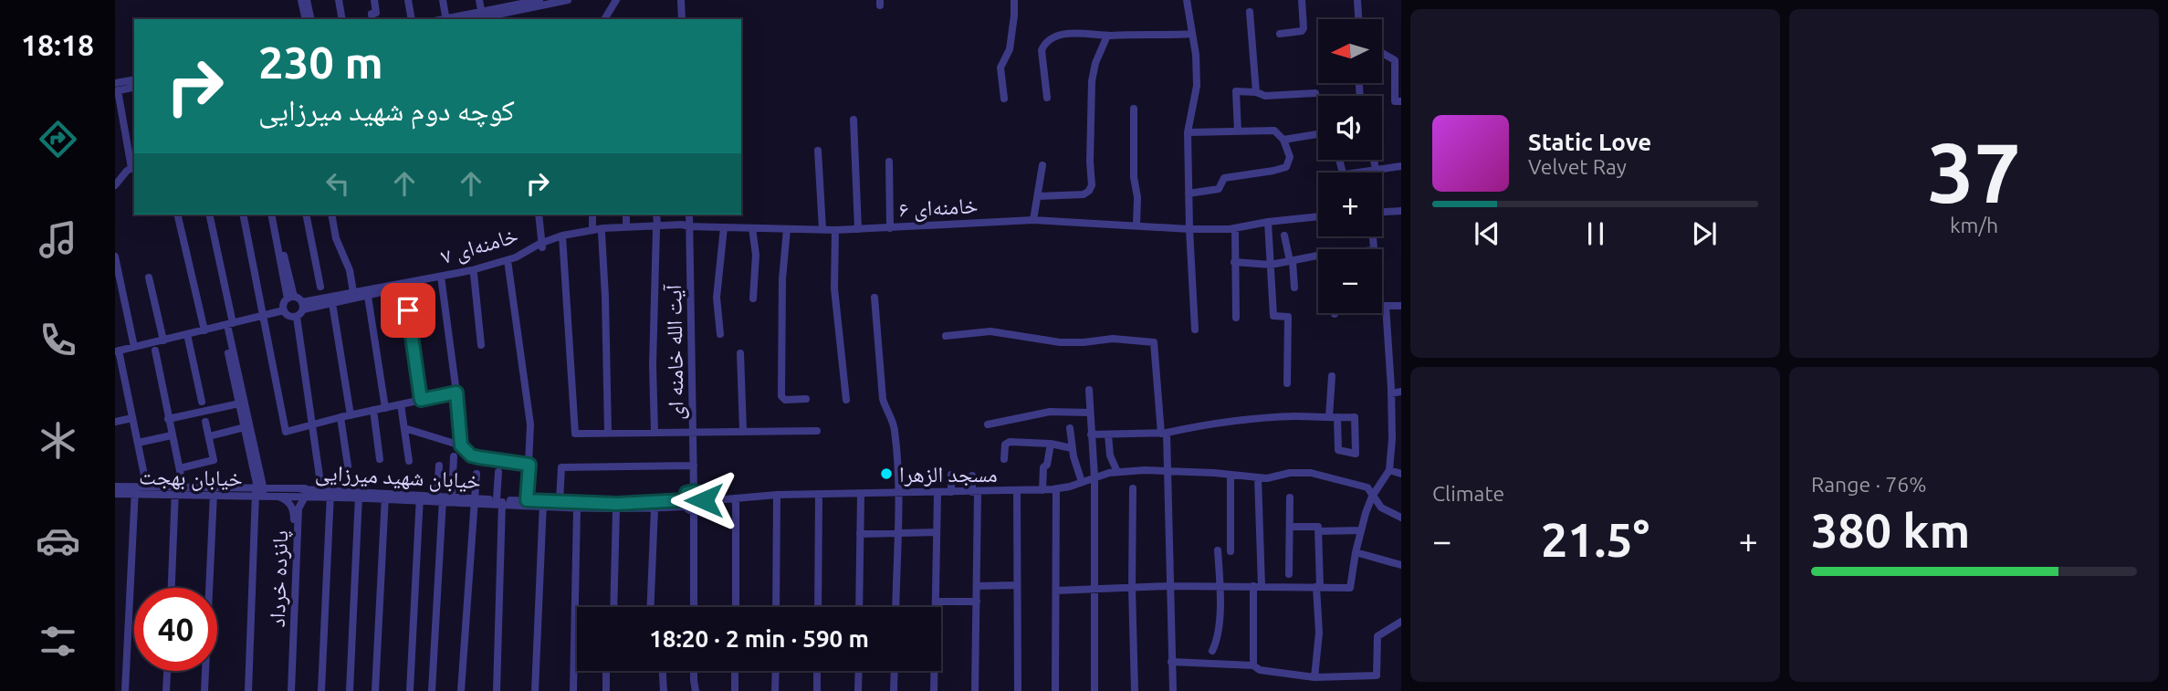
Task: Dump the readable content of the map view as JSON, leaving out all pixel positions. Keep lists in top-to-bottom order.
{
  "streets": {
    "street": [
      "خامنه‌ای ۶",
      "خامنه‌ای ۷",
      "آیت الله خامنه ای",
      "خیابان شهید میرزایی",
      "خیابان بهجت",
      "پانزده خرداد"
    ]
  },
  "crossings": [
    ["خامنه‌ای ۶", "خامنه‌ای ۷"],
    ["خامنه‌ای ۶", "آیت الله خامنه ای"],
    ["خامنه‌ای ۷", "آیت الله خامنه ای"],
    ["آیت الله خامنه ای", "خیابان شهید میرزایی"],
    ["خیابان شهید میرزایی", "پانزده خرداد"]
  ],
  "places": ["مسجد الزهرا"],
  "north": "left",
  "page": {
    "tabs": "18:18",
    "tile": [
      ["37", "km/h"],
      "Climate",
      ["Range · 76%", "380 km"]
    ],
    "map_buttons": ["+", "−"],
    "turn": ["230 m", "کوچه دوم شهید میرزایی"],
    "song": ["Static Love", "Velvet Ray"],
    "heat": ["−", "21.5°", "+"],
    "limit": "40",
    "trip": "18:20 · 2 min · 590 m"
  }
}
